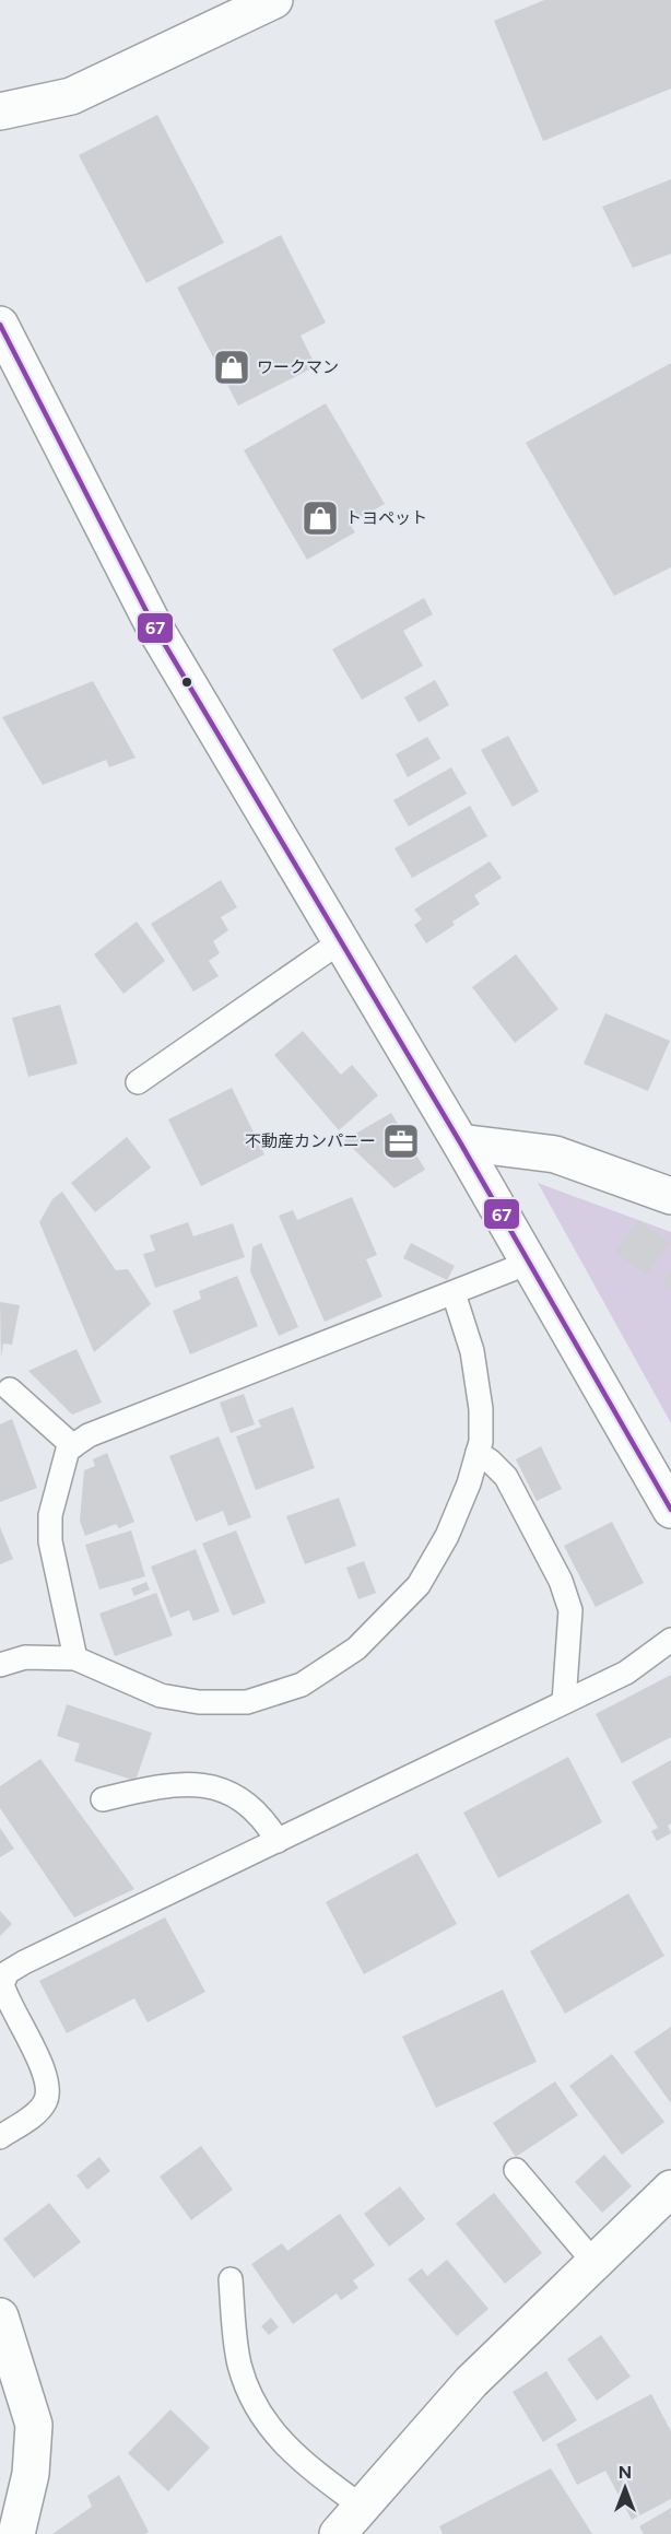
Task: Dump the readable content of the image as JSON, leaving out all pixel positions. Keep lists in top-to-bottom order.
{
  "places": {
    "shop": ["ワークマン", "トヨペット"],
    "office": ["不動産カンパニー"]
  },
  "lines": ["transit line 67"],
  "north": "top"
}
